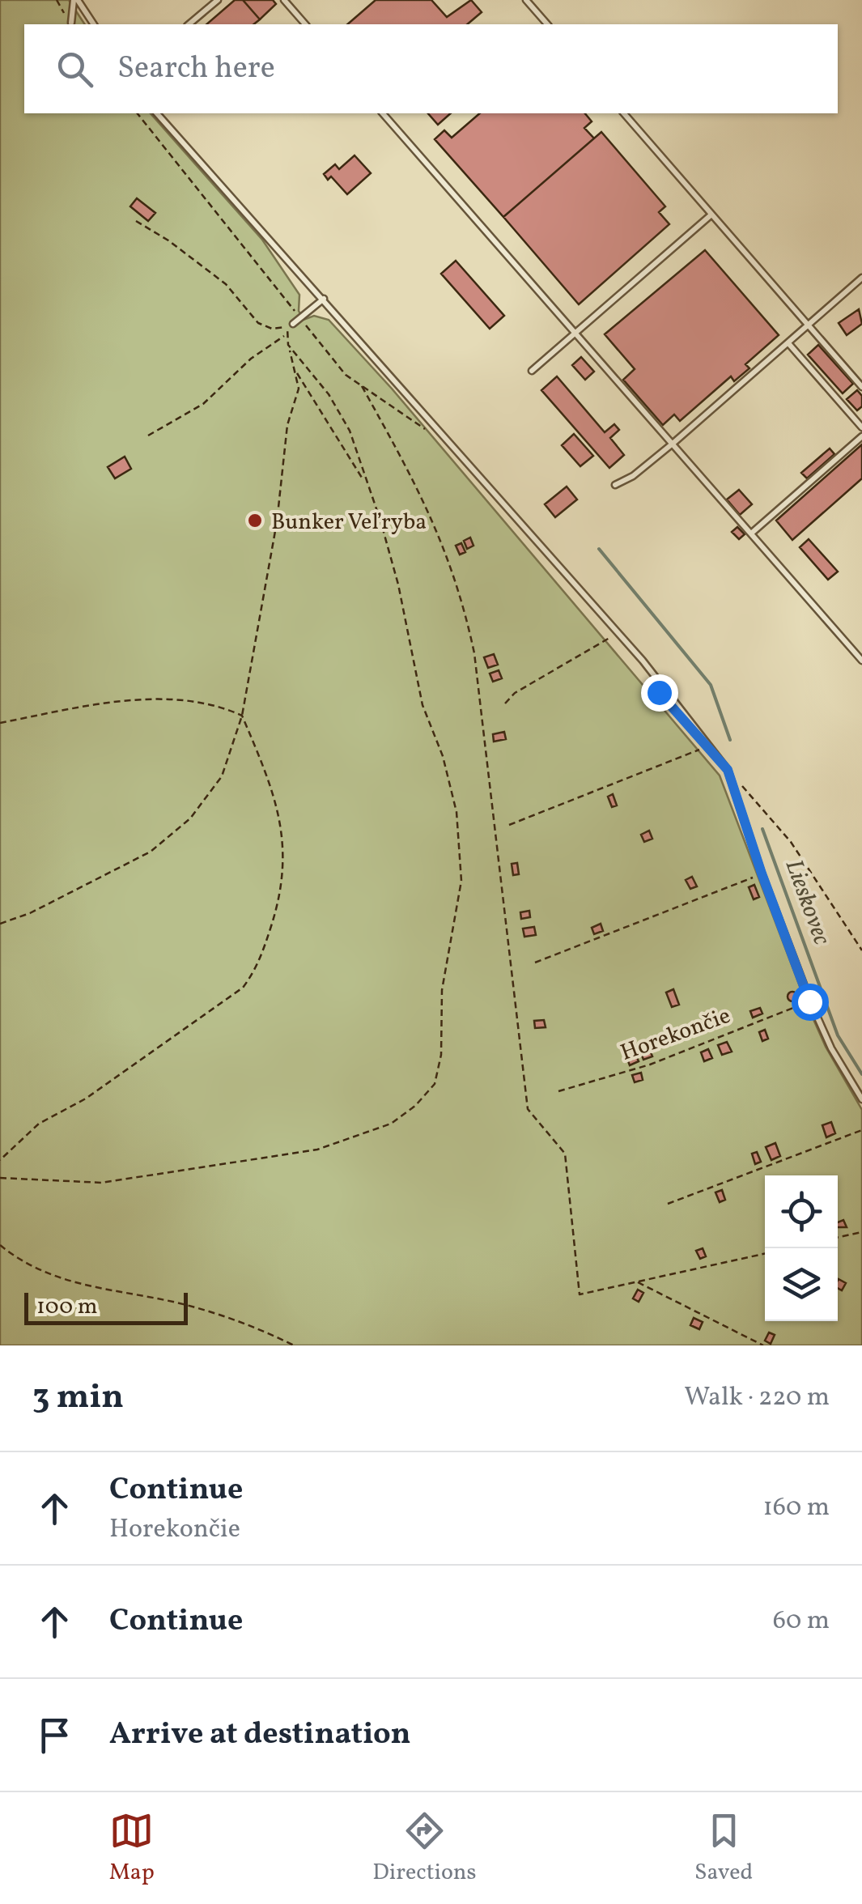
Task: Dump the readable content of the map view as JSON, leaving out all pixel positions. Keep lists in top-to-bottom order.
{
  "streets": {
    "path": ["Horekončie"]
  },
  "water": ["Lieskovec"],
  "places": ["Bunker Veľryba"],
  "scale_bar": "100 m",
  "page": {
    "search": "Search here",
    "scale": "100 m",
    "heading": ["3 min", "Walk · 220 m"],
    "list": [
      ["Continue", "Horekončie", "160 m"],
      ["Continue", "60 m"],
      "Arrive at destination"
    ],
    "nav": ["Map", "Directions", "Saved"]
  }
}
